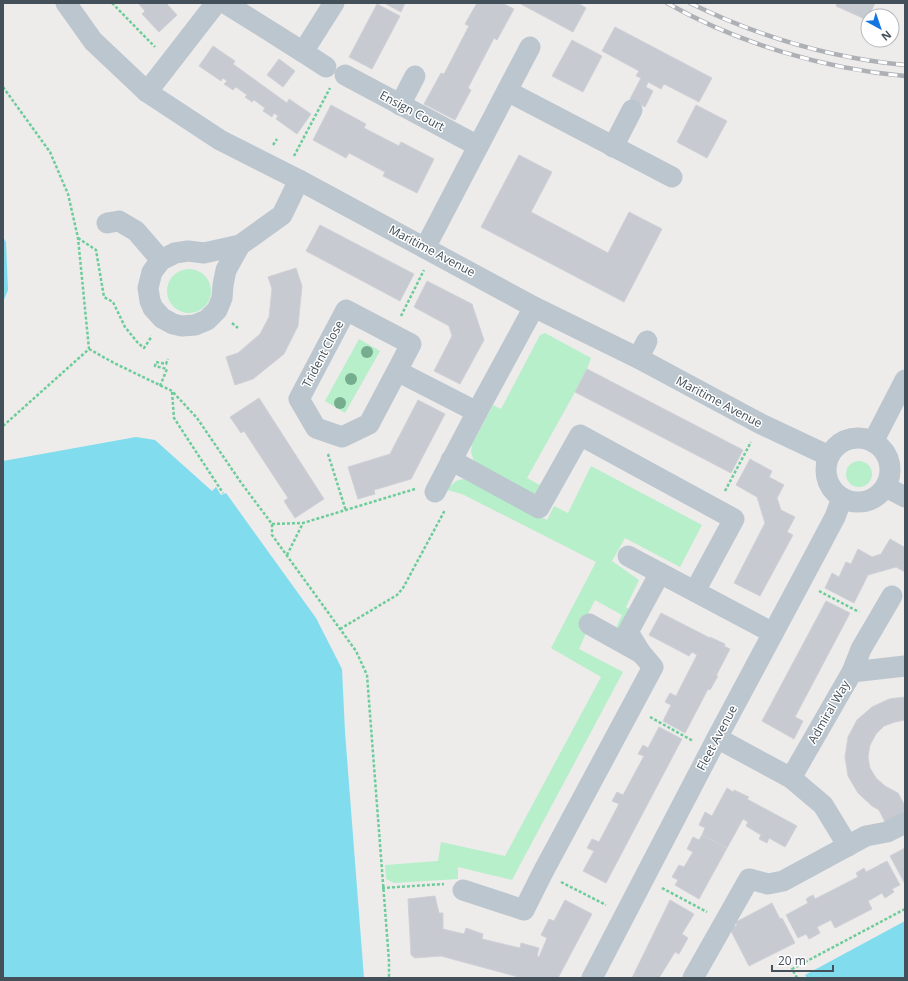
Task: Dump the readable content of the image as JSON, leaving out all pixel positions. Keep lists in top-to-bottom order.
{
  "streets": {
    "street": [
      "Ensign Court",
      "Maritime Avenue",
      "Trident Close",
      "Admiral Way",
      "Fleet Avenue"
    ]
  },
  "crossings": [
    ["Maritime Avenue", "Fleet Avenue"]
  ],
  "scale_bar": "20 m",
  "north": "bottom right"
}
